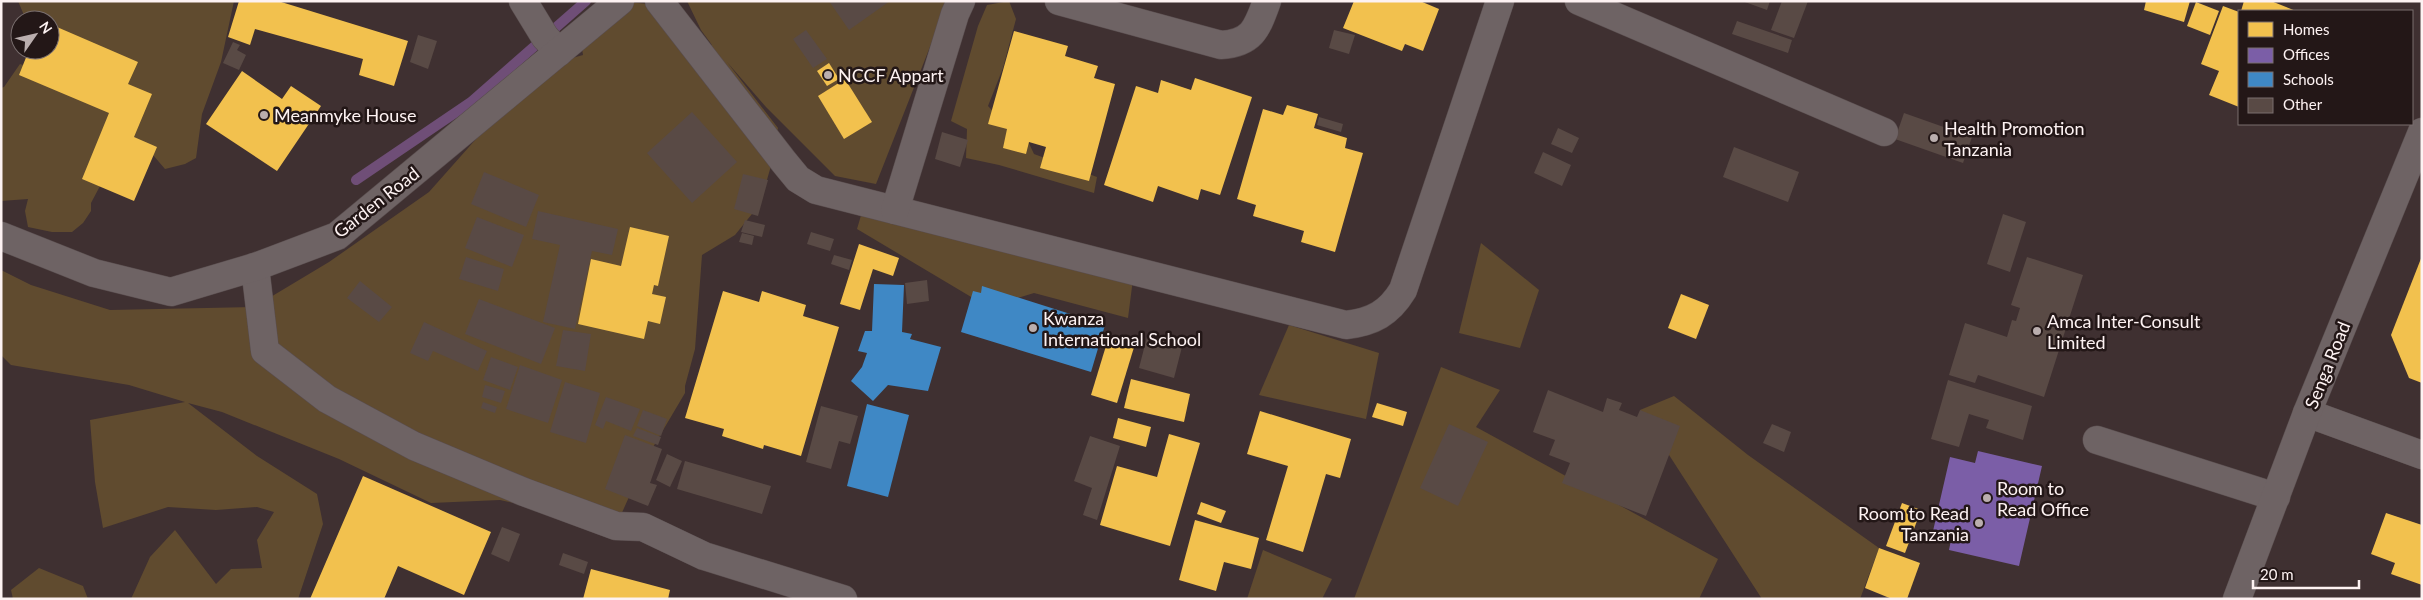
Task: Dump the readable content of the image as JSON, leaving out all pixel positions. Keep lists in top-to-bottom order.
{
  "streets": {
    "street": ["Garden Road", "Senga Road"]
  },
  "places": [
    "NCCF Appart",
    "Meanmyke House",
    "Health Promotion Tanzania",
    "Kwanza International School",
    "Amca Inter-Consult Limited",
    "Room to Read Office",
    "Room to Read Tanzania"
  ],
  "legend": [
    "Homes",
    "Offices",
    "Schools",
    "Other"
  ],
  "scale_bar": "20 m",
  "north": "top right"
}
